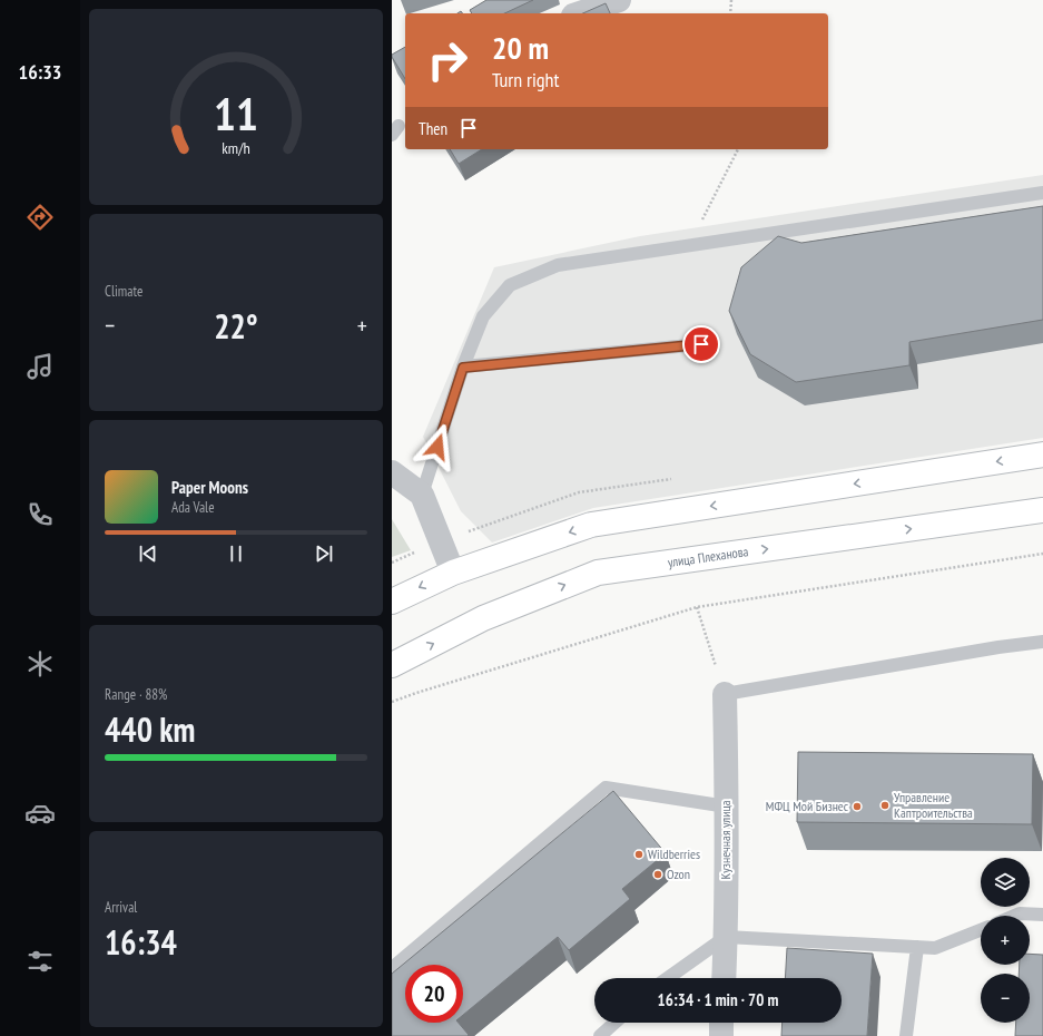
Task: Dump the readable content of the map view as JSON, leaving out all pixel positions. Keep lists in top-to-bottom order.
{
  "streets": {
    "main road": ["улица Плеханова"],
    "street": ["Кузнечная улица"]
  },
  "places": [
    "Управление Каптроительства",
    "МФЦ Мой Бизнес",
    "Wildberries",
    "Ozon"
  ],
  "page": {
    "tabs": "16:33",
    "turn": ["20 m", "Turn right"],
    "then": "Then",
    "tile": [
      "Climate",
      ["Range · 88%", "440 km"],
      ["Arrival", "16:34"]
    ],
    "heat": ["−", "22°", "+"],
    "song": ["Paper Moons", "Ada Vale"],
    "map_buttons": ["+", "−"],
    "limit": "20",
    "trip": "16:34 · 1 min · 70 m",
    "gauge": ["11", "km/h"]
  }
}
